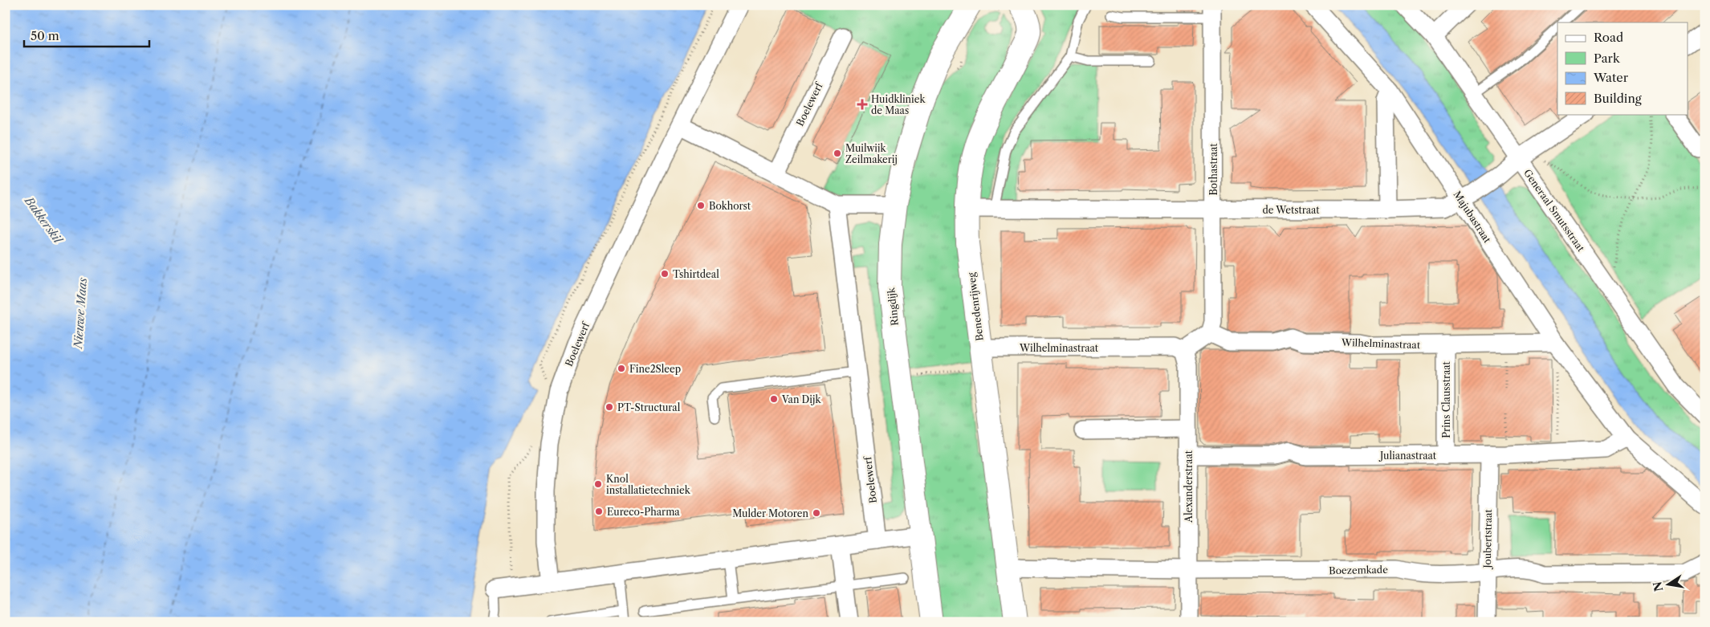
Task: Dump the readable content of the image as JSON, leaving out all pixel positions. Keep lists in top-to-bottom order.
{
  "streets": {
    "street": [
      "Boelewerf",
      "Bothastraat",
      "de Wetstraat",
      "Generaal Smutsstraat",
      "Majubastraat",
      "Ringdijk",
      "Benedenrijweg",
      "Wilhelminastraat",
      "Prins Clausstraat",
      "Julianastraat",
      "Alexanderstraat",
      "Joubertstraat",
      "Boezemkade"
    ]
  },
  "crossings": [
    ["Bothastraat", "de Wetstraat"],
    ["Bothastraat", "Wilhelminastraat"],
    ["de Wetstraat", "Generaal Smutsstraat"],
    ["de Wetstraat", "Majubastraat"],
    ["de Wetstraat", "Benedenrijweg"],
    ["Majubastraat", "Wilhelminastraat"],
    ["Majubastraat", "Julianastraat"],
    ["Benedenrijweg", "Wilhelminastraat"],
    ["Benedenrijweg", "Boezemkade"],
    ["Wilhelminastraat", "Prins Clausstraat"],
    ["Wilhelminastraat", "Alexanderstraat"],
    ["Prins Clausstraat", "Julianastraat"],
    ["Julianastraat", "Alexanderstraat"],
    ["Julianastraat", "Joubertstraat"],
    ["Alexanderstraat", "Boezemkade"],
    ["Joubertstraat", "Boezemkade"]
  ],
  "water": ["Bakkerskil", "Nieuwe Maas"],
  "places": {
    "health": ["Huidkliniek de Maas"],
    "other": [
      "Muilwijk Zeilmakerij",
      "Bokhorst",
      "Tshirtdeal",
      "Fine2Sleep",
      "Van Dijk",
      "PT-Structural",
      "Knol installatietechniek",
      "Eureco-Pharma",
      "Mulder Motoren"
    ]
  },
  "legend": [
    "Road",
    "Park",
    "Water",
    "Building"
  ],
  "scale_bar": "50 m",
  "north": "left"
}
